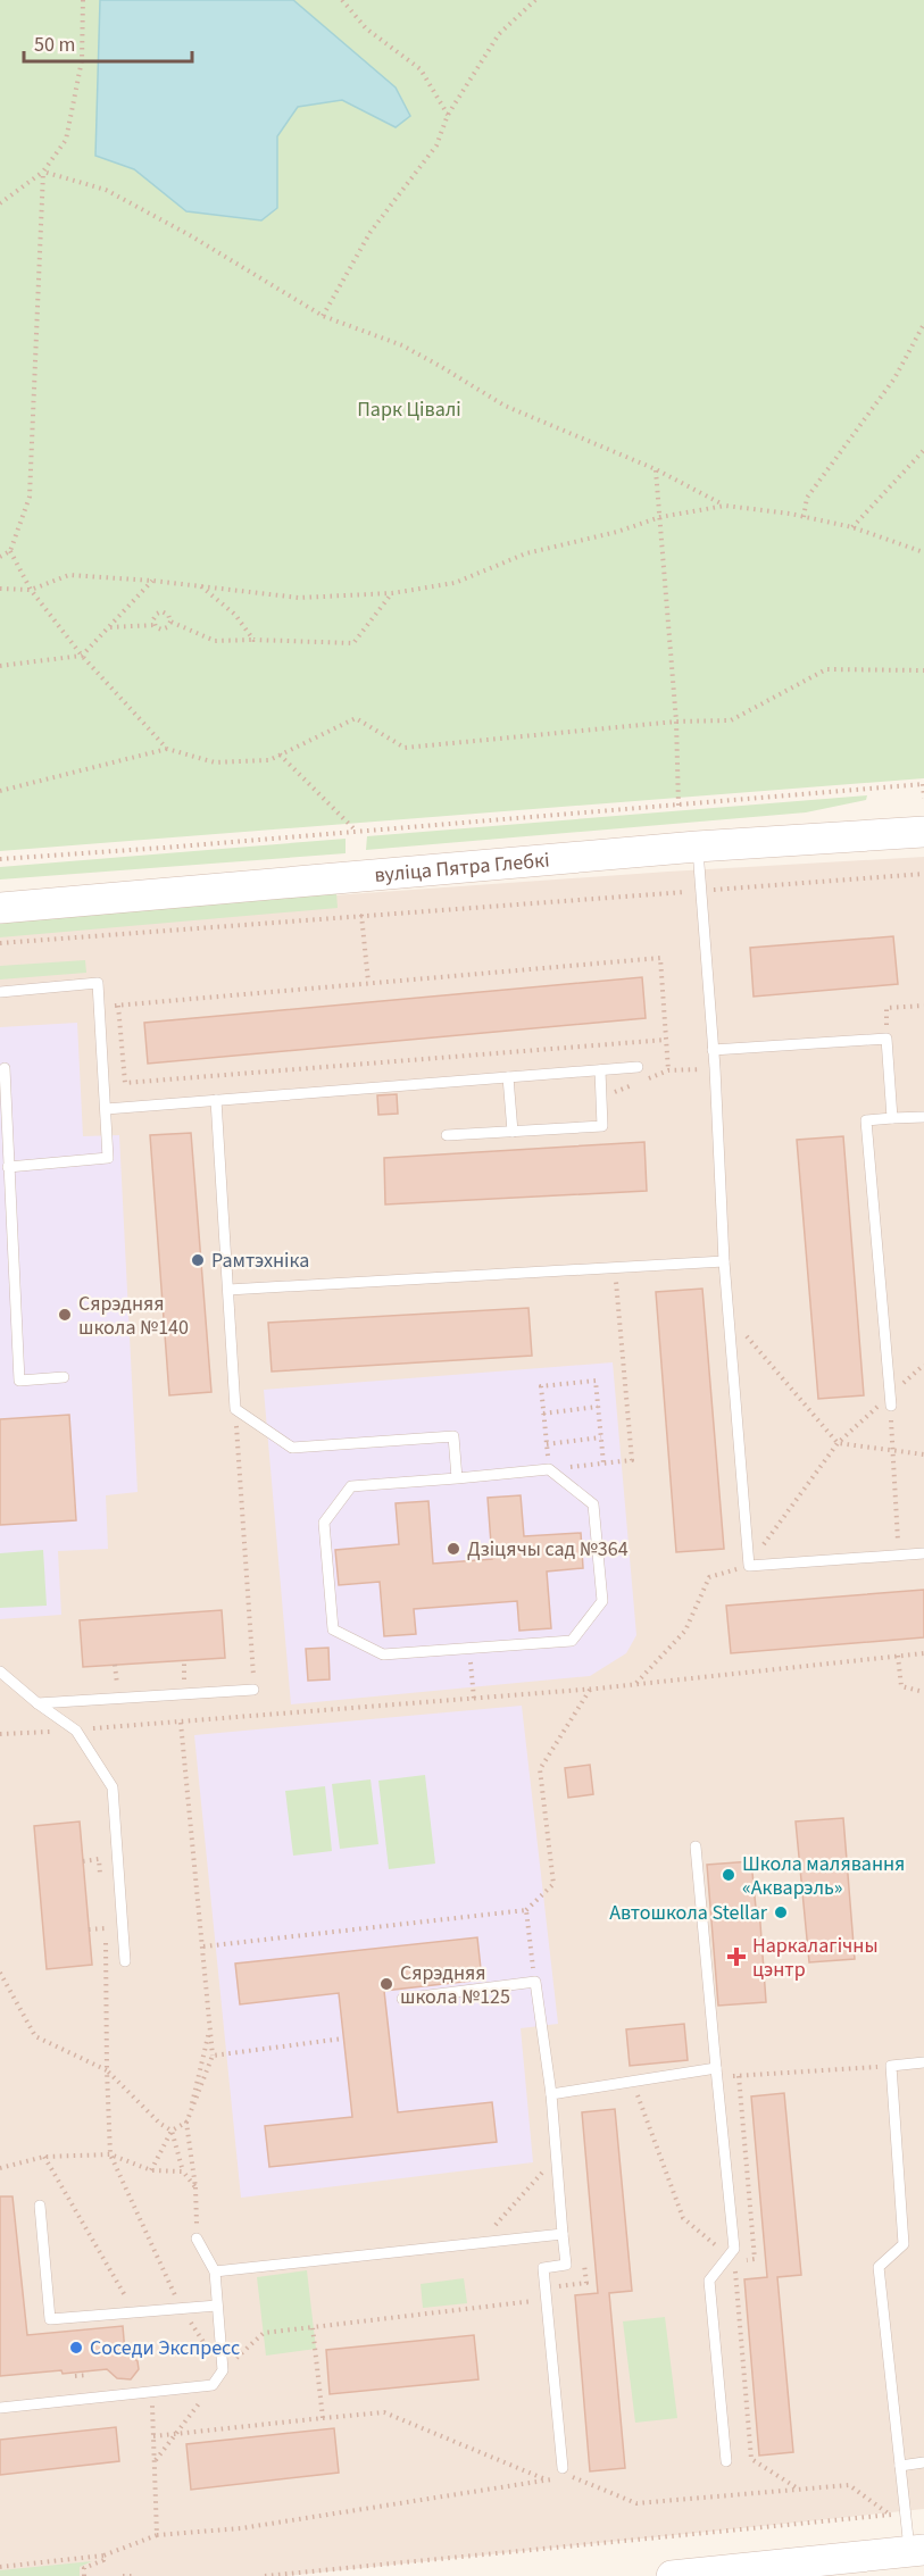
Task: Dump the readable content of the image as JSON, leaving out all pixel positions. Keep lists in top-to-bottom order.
{
  "streets": {
    "main road": ["вуліца Пятра Глебкі"]
  },
  "parks": ["Парк Цівалі"],
  "places": {
    "other": [
      "Рамтэхніка",
      "Сярэдняя школа №140",
      "Дзіцячы сад №364",
      "Школа малявання «Акварэль»",
      "Автошкола Stellar",
      "Сярэдняя школа №125",
      "Соседи Экспресс"
    ],
    "health": ["Наркалагічны цэнтр"]
  },
  "scale_bar": "50 m"
}
